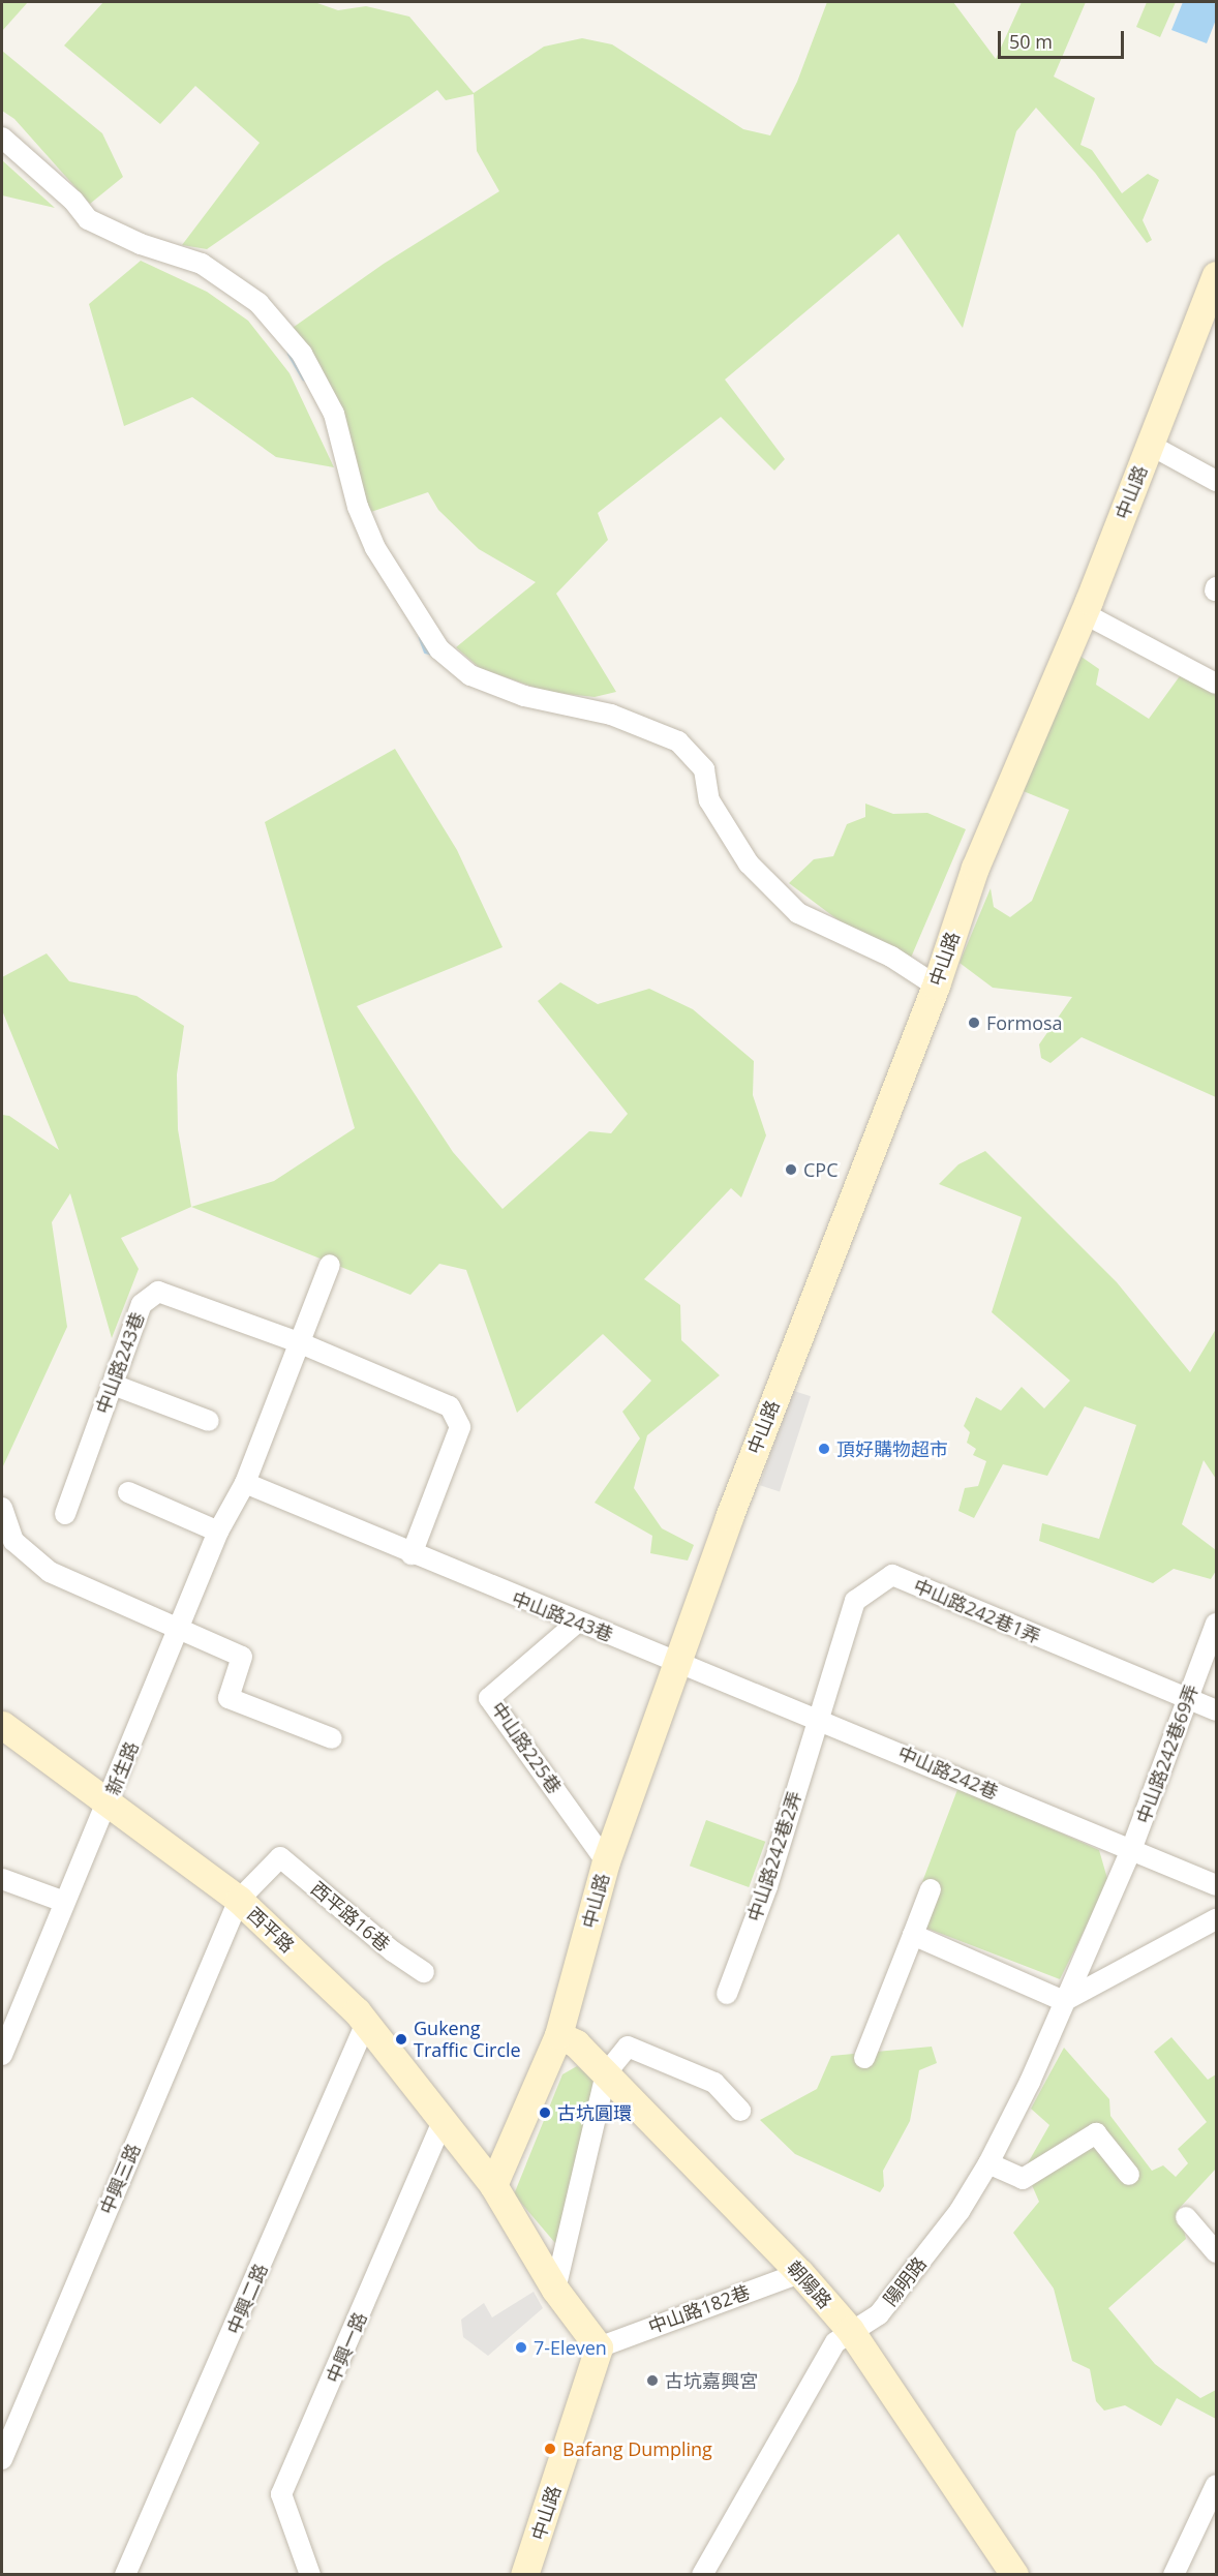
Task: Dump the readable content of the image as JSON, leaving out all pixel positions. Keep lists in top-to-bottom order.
{
  "streets": {
    "main road": ["中山路", "西平路", "朝陽路"],
    "street": [
      "中山路243巷",
      "中山路242巷1弄",
      "中山路225巷",
      "中山路242巷69弄",
      "新生路",
      "中山路242巷",
      "中山路242巷2弄",
      "西平路16巷",
      "中興三路",
      "陽明路",
      "中興二路",
      "中山路182巷",
      "中興一路"
    ]
  },
  "crossings": [
    ["中山路", "中山路243巷"],
    ["中山路", "中山路225巷"],
    ["中山路", "中山路242巷"],
    ["中山路", "西平路"],
    ["中山路", "朝陽路"],
    ["中山路", "中山路182巷"],
    ["中山路243巷", "中山路225巷"],
    ["中山路243巷", "新生路"],
    ["中山路243巷", "中山路242巷"],
    ["中山路242巷1弄", "中山路242巷69弄"],
    ["中山路242巷1弄", "中山路242巷"],
    ["中山路242巷1弄", "中山路242巷2弄"],
    ["中山路242巷69弄", "中山路242巷"],
    ["中山路242巷69弄", "陽明路"],
    ["新生路", "西平路"],
    ["中山路242巷", "中山路242巷2弄"],
    ["中山路242巷", "陽明路"],
    ["西平路16巷", "西平路"],
    ["西平路16巷", "中興三路"],
    ["西平路", "中興三路"],
    ["西平路", "中興二路"],
    ["西平路", "中興一路"],
    ["陽明路", "朝陽路"],
    ["朝陽路", "中山路182巷"]
  ],
  "places": [
    "Formosa",
    "CPC",
    "頂好購物超市",
    "Gukeng Traffic Circle",
    "古坑圓環",
    "7-Eleven",
    "古坑嘉興宮",
    "Bafang Dumpling"
  ],
  "scale_bar": "50 m"
}
